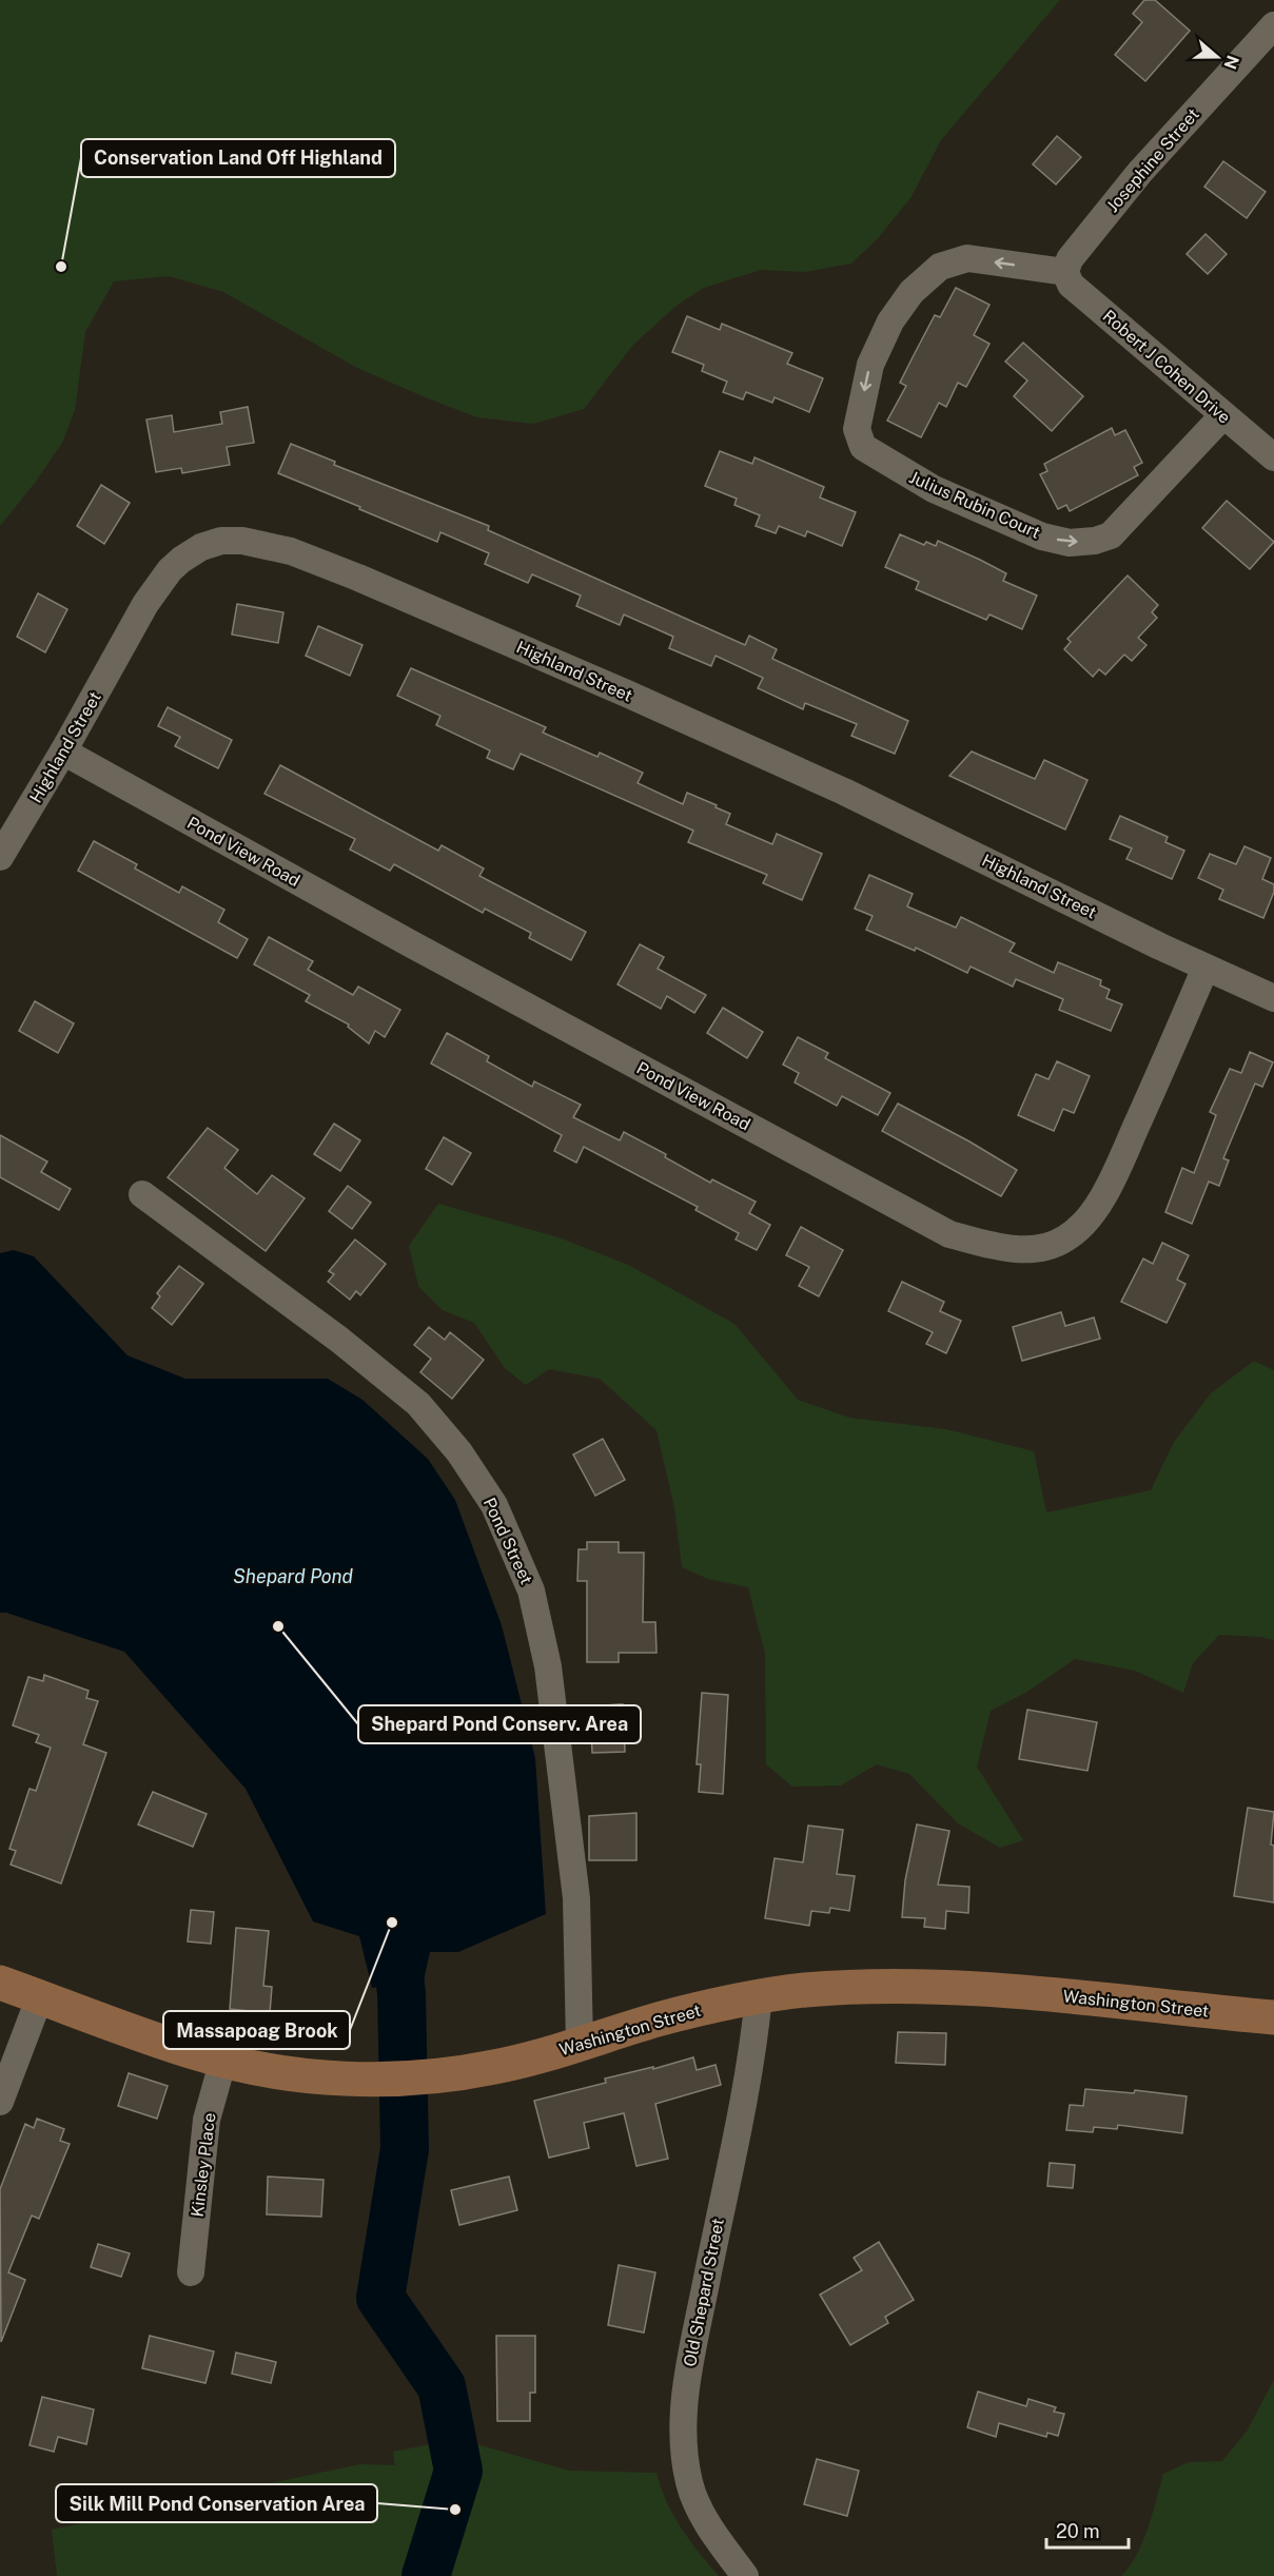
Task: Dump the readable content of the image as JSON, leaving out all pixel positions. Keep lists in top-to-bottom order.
{
  "streets": {
    "main road": ["Washington Street"],
    "street": [
      "Josephine Street",
      "Robert J Cohen Drive",
      "Julius Rubin Court",
      "Highland Street",
      "Pond View Road",
      "Pond Street",
      "Kinsley Place",
      "Old Shepard Street"
    ]
  },
  "crossings": [
    ["Josephine Street", "Robert J Cohen Drive"],
    ["Josephine Street", "Julius Rubin Court"],
    ["Robert J Cohen Drive", "Julius Rubin Court"],
    ["Highland Street", "Pond View Road"],
    ["Pond Street", "Washington Street"],
    ["Washington Street", "Kinsley Place"],
    ["Washington Street", "Old Shepard Street"]
  ],
  "water": ["Shepard Pond"],
  "places": [
    "Conservation Land Off Highland",
    "Shepard Pond Conserv. Area",
    "Massapoag Brook",
    "Silk Mill Pond Conservation Area"
  ],
  "scale_bar": "20 m",
  "north": "right"
}
